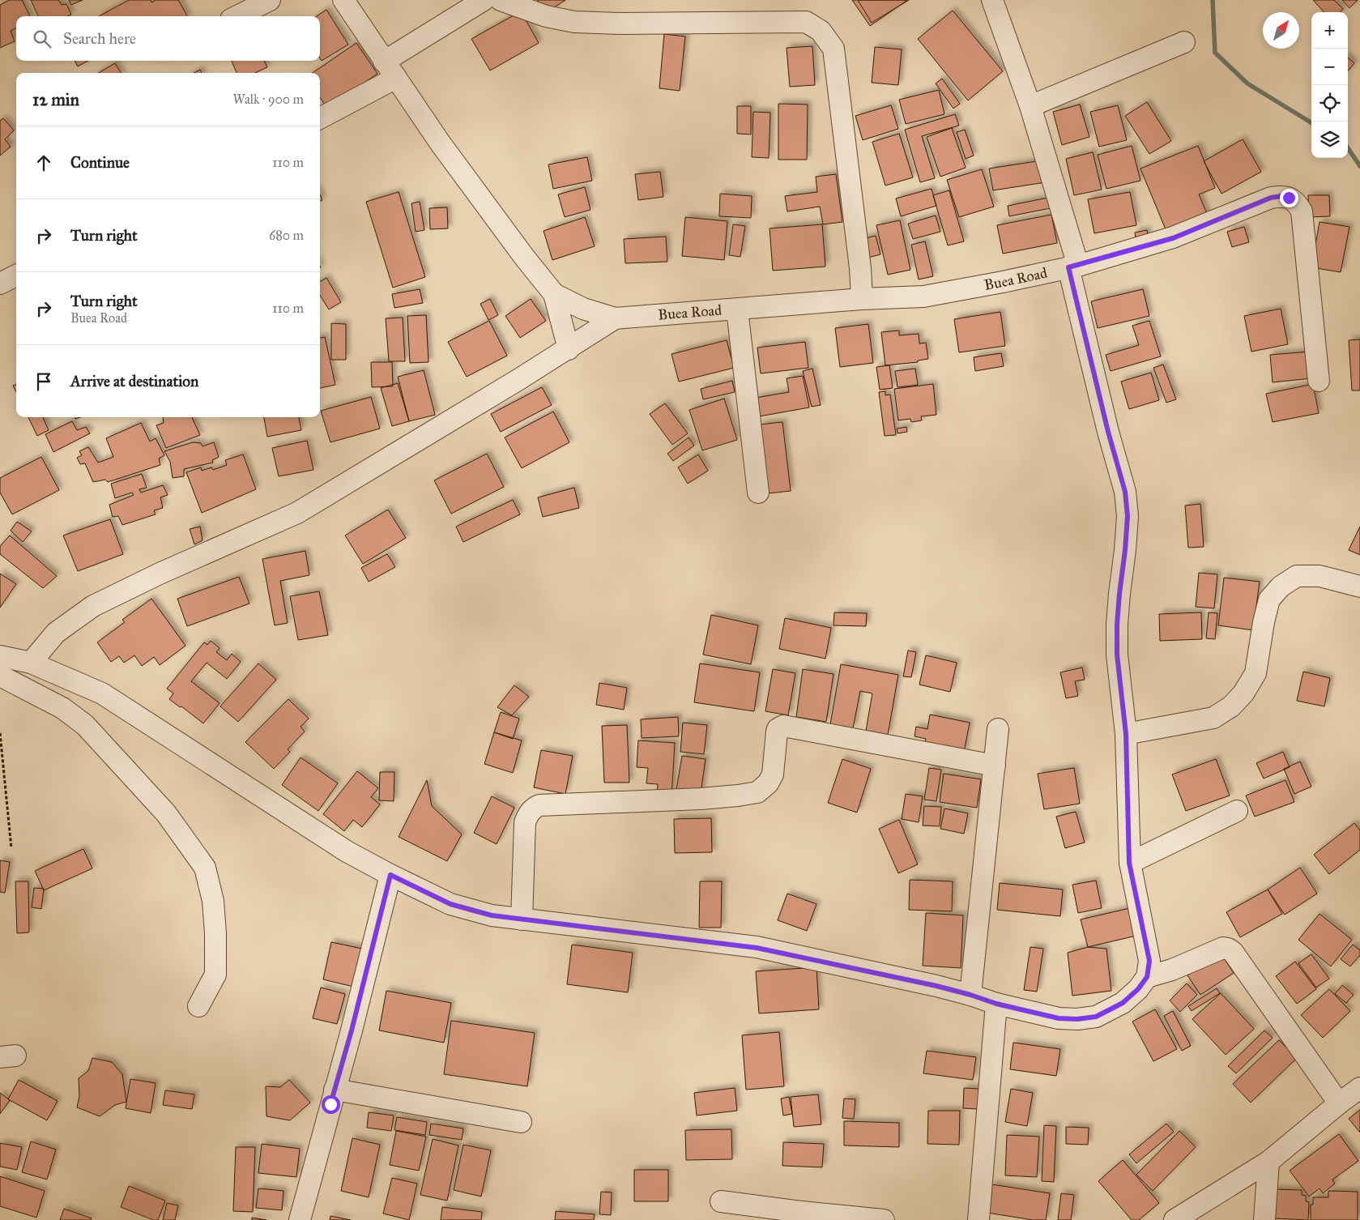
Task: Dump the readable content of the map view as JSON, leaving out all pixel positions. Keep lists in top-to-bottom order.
{
  "streets": {
    "street": ["Buea Road"]
  },
  "north": "top right",
  "page": {
    "map_buttons": ["+", "−"],
    "search": "Search here",
    "heading": ["12 min", "Walk · 900 m"],
    "list": [
      ["Continue", "110 m"],
      ["Turn right", "680 m"],
      ["Turn right", "Buea Road", "110 m"],
      "Arrive at destination"
    ]
  }
}
